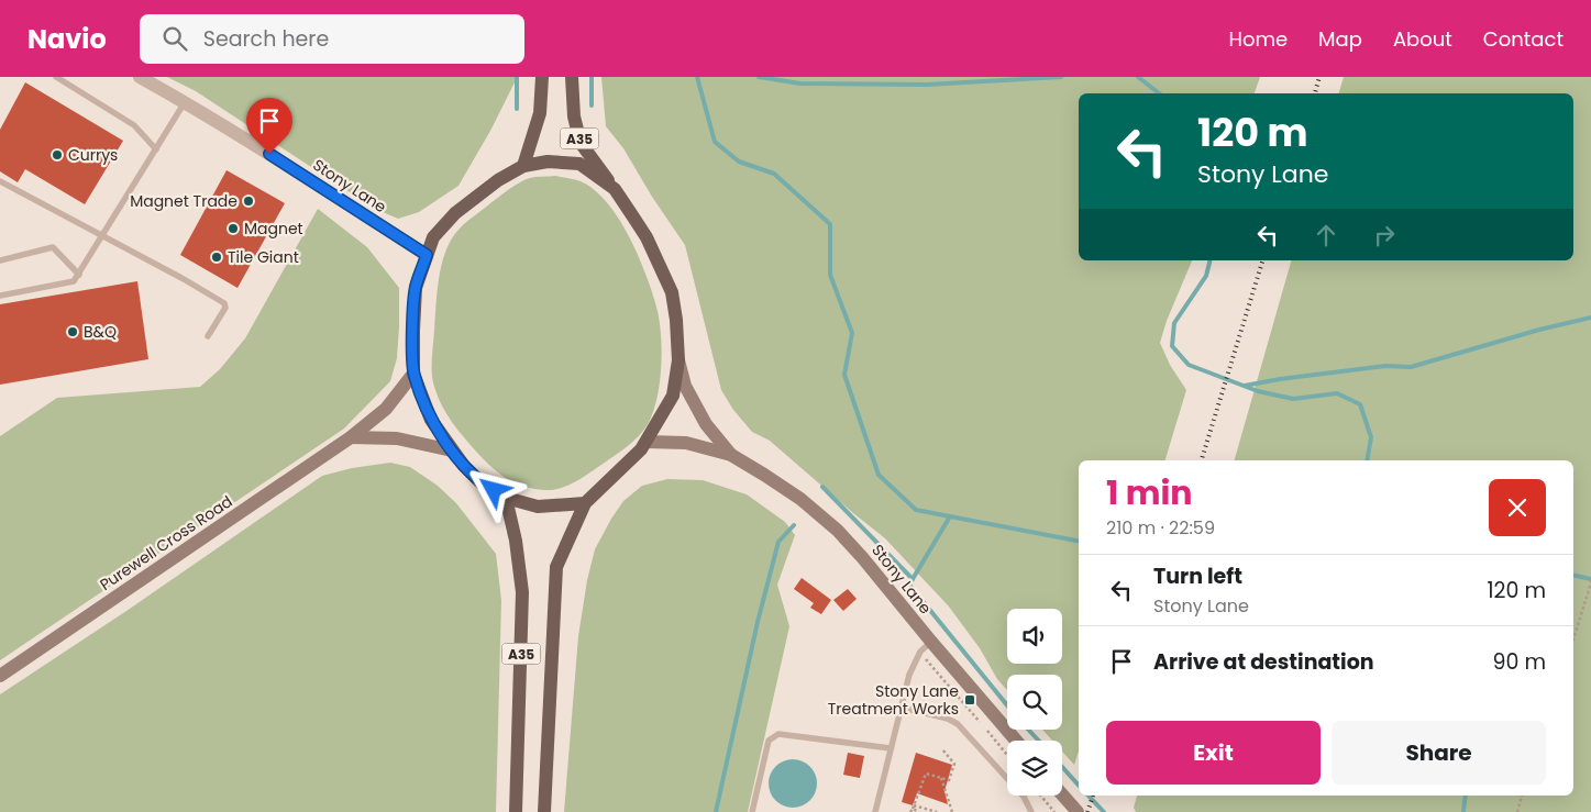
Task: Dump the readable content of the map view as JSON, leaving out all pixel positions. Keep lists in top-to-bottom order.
{
  "streets": {
    "main road": ["A35", "Stony Lane", "Purewell Cross Road"]
  },
  "places": {
    "other": [
      "Currys",
      "Magnet Trade",
      "Magnet",
      "Tile Giant",
      "B&Q"
    ],
    "transit": ["Stony Lane Treatment Works"]
  },
  "page": {
    "header": "Navio",
    "search": "Search here",
    "nav": [
      "Home",
      "Map",
      "About",
      "Contact"
    ],
    "turn": ["120 m", "Stony Lane"],
    "heading": ["1 min", "210 m · 22:59"],
    "list": [
      {
        "name": "Turn left",
        "note": "Stony Lane",
        "value": "120 m"
      },
      {
        "name": "Arrive at destination",
        "value": "90 m"
      }
    ],
    "buttons": ["Exit", "Share"]
  }
}
